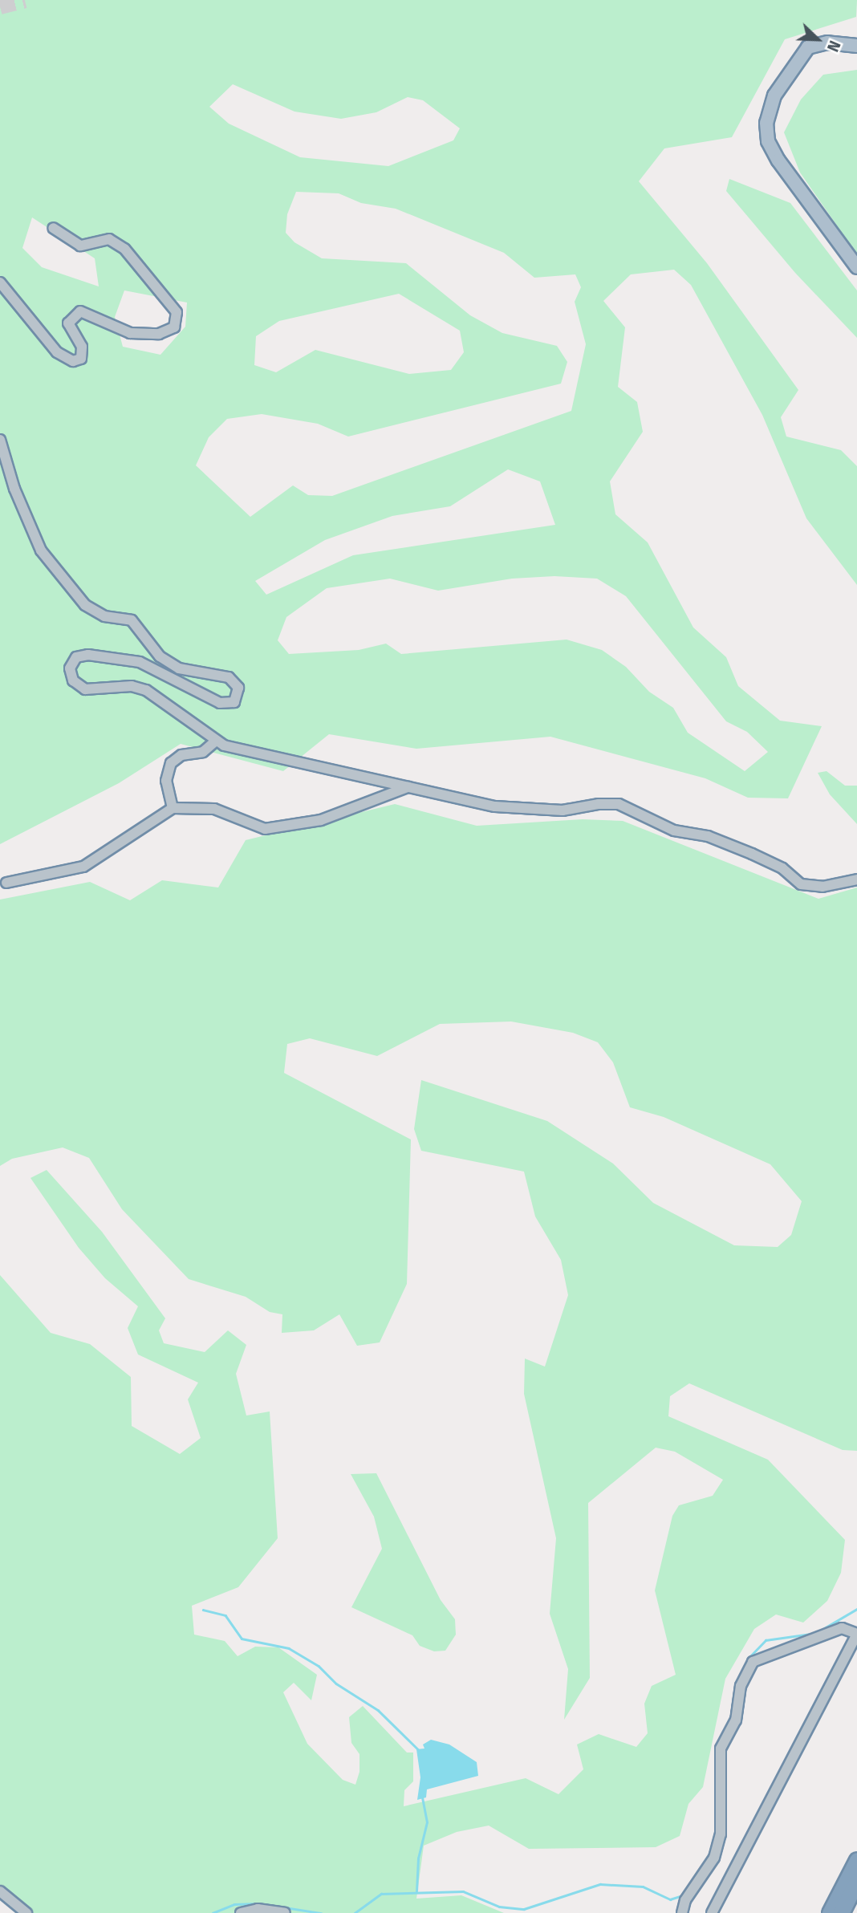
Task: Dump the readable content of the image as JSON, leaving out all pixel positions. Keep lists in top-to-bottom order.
{
  "north": "bottom right"
}
